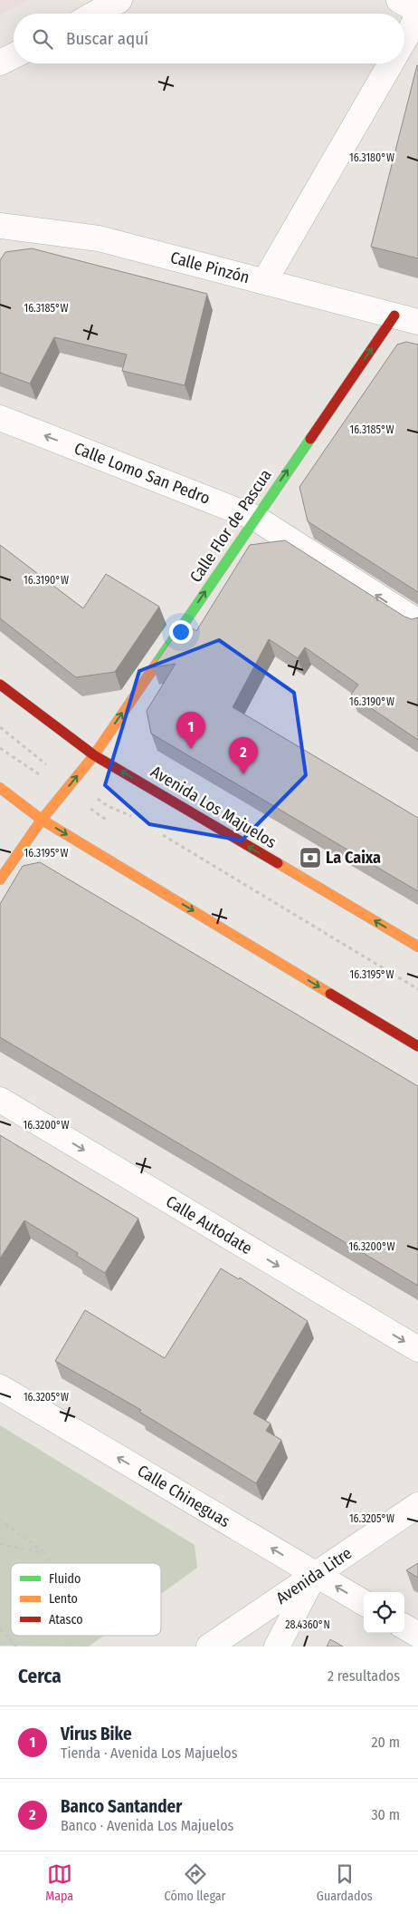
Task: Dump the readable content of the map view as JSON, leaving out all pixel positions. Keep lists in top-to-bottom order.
{
  "streets": {
    "street": [
      "Calle Pinzón",
      "Calle Lomo San Pedro",
      "Calle Flor de Pascua",
      "Avenida Los Majuelos",
      "Calle Autodate",
      "Calle Chineguas",
      "Avenida Litre"
    ]
  },
  "crossings": [
    ["Calle Pinzón", "Calle Flor de Pascua"],
    ["Calle Lomo San Pedro", "Calle Flor de Pascua"],
    ["Calle Flor de Pascua", "Avenida Los Majuelos"],
    ["Calle Chineguas", "Avenida Litre"]
  ],
  "one_way": [
    "Calle Lomo San Pedro",
    "Calle Flor de Pascua",
    "Calle Autodate",
    "Calle Chineguas"
  ],
  "places": {
    "bank": ["La Caixa"]
  },
  "legend": ["Fluido", "Lento", "Atasco"],
  "page": {
    "search": "Buscar aquí",
    "pins": ["1", "2"],
    "heading": ["Cerca", "2 resultados"],
    "list": [
      {
        "mark": "1",
        "name": "Virus Bike",
        "note": "Tienda · Avenida Los Majuelos",
        "value": "20 m"
      },
      {
        "mark": "2",
        "name": "Banco Santander",
        "note": "Banco · Avenida Los Majuelos",
        "value": "30 m"
      }
    ],
    "nav": ["Mapa", "Cómo llegar", "Guardados"]
  },
  "coordinates": [
    "16.3180°W",
    "16.3185°W",
    "16.3190°W",
    "16.3195°W",
    "16.3200°W",
    "16.3205°W",
    "28.4360°N"
  ]
}
